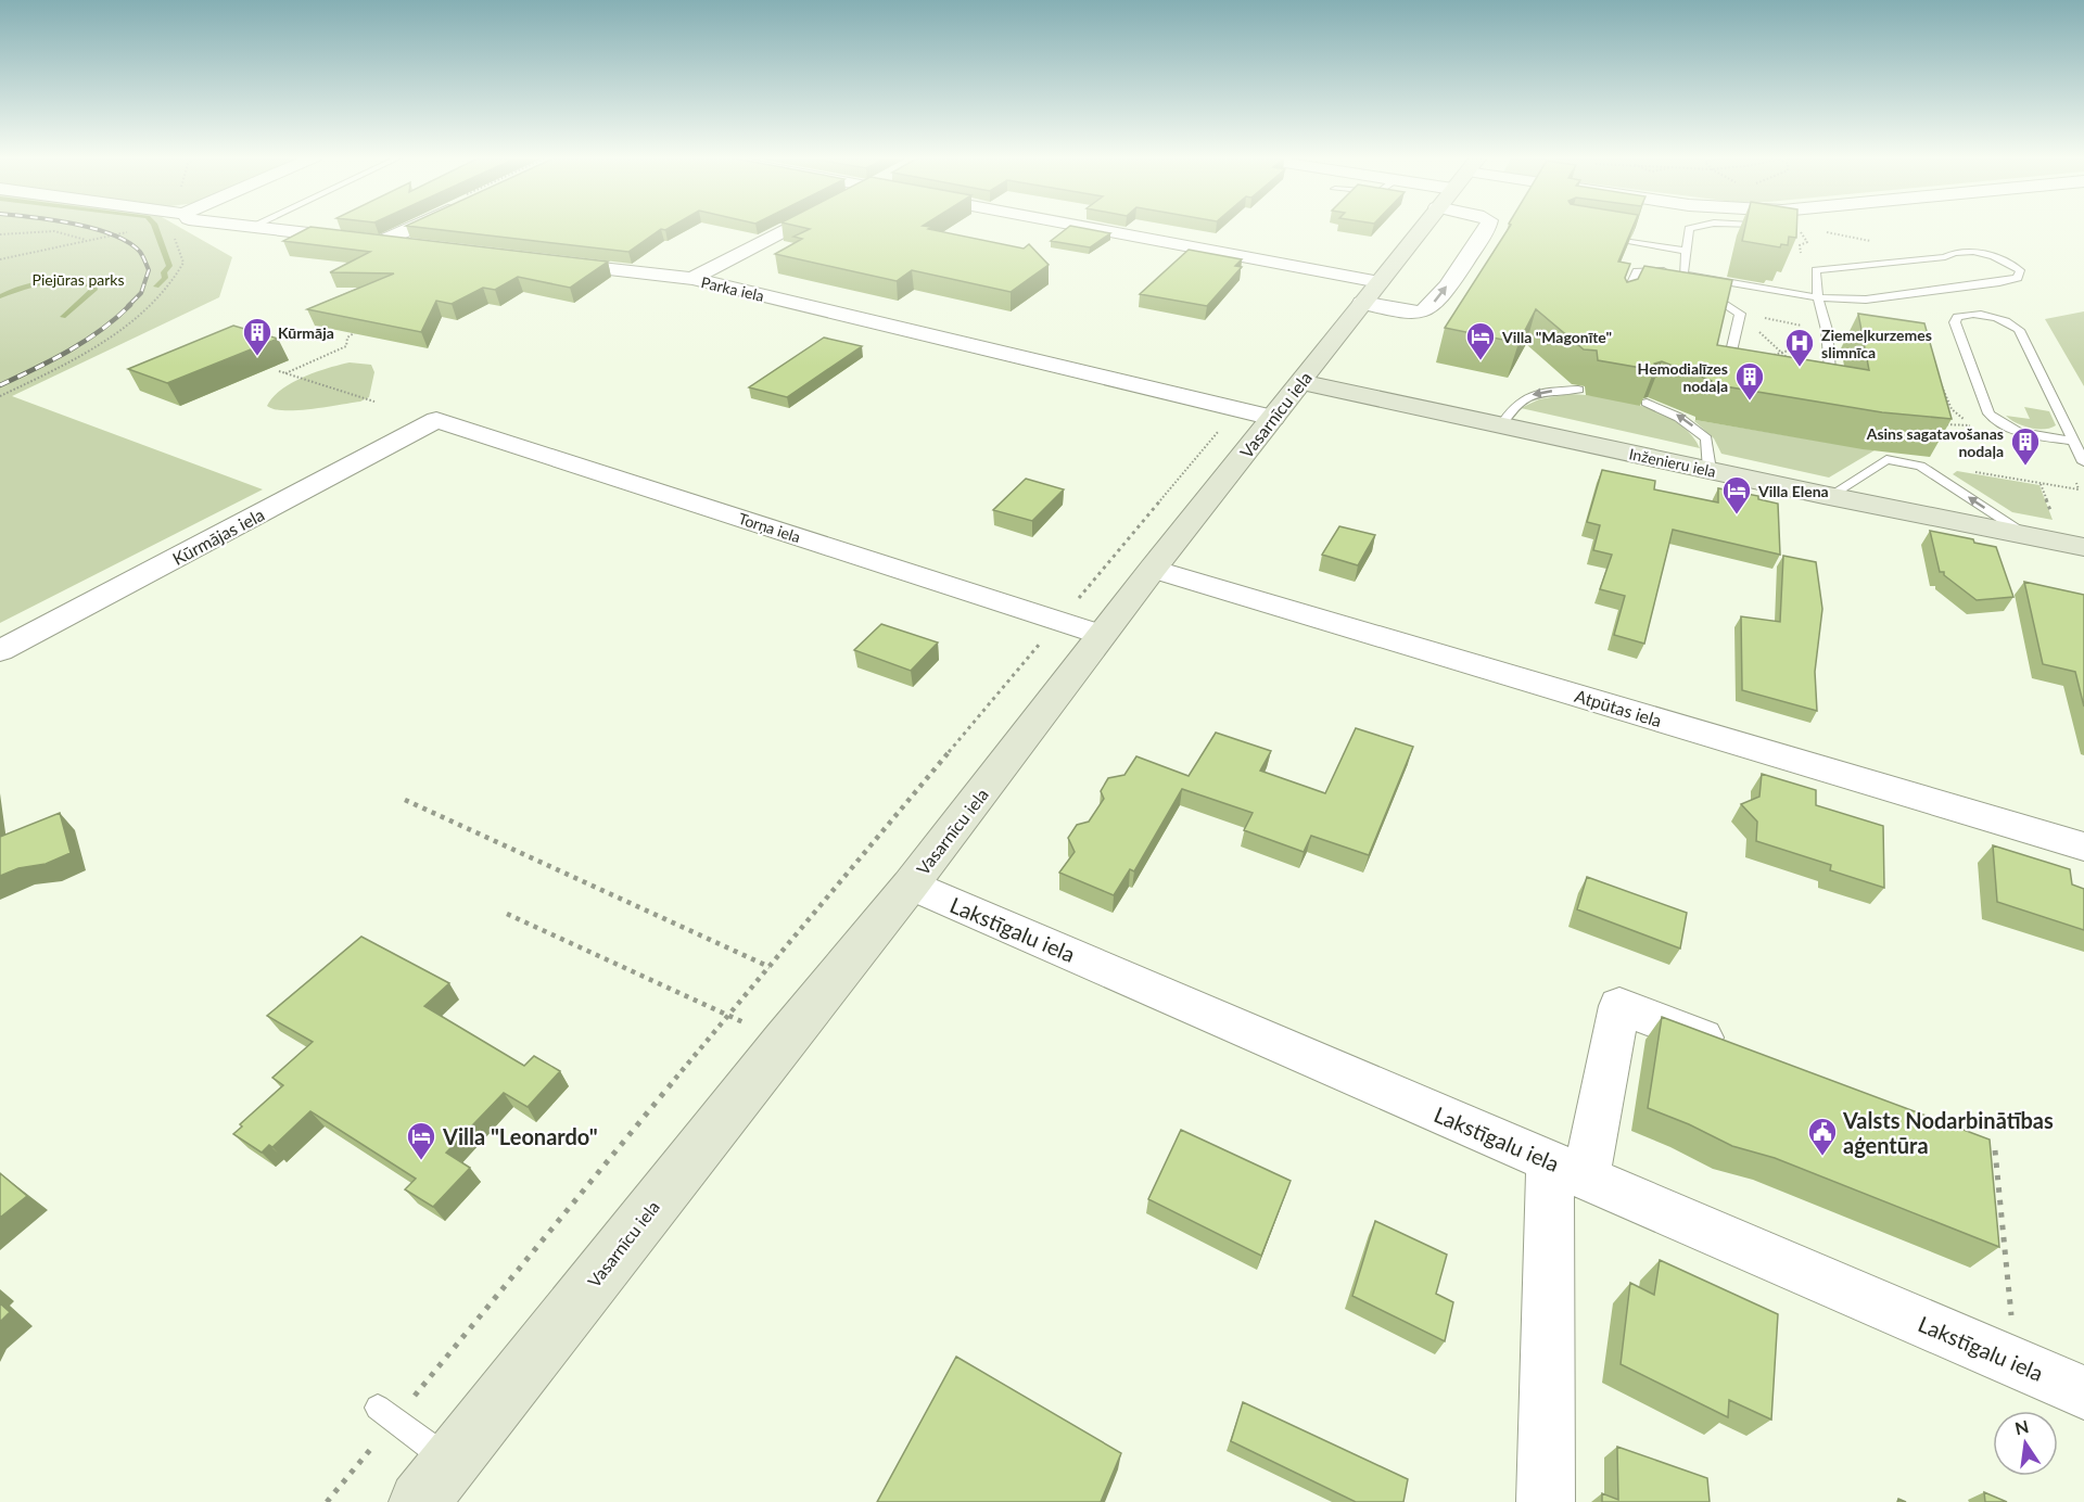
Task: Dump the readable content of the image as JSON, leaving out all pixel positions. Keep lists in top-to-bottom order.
{
  "streets": {
    "street": [
      "Parka iela",
      "Vasarnīcu iela",
      "Inženieru iela",
      "Torņa iela",
      "Kūrmājas iela",
      "Atpūtas iela",
      "Lakstīgalu iela"
    ]
  },
  "crossings": [
    ["Parka iela", "Vasarnīcu iela"],
    ["Vasarnīcu iela", "Inženieru iela"],
    ["Vasarnīcu iela", "Torņa iela"],
    ["Vasarnīcu iela", "Atpūtas iela"],
    ["Vasarnīcu iela", "Lakstīgalu iela"],
    ["Torņa iela", "Kūrmājas iela"]
  ],
  "parks": ["Piejūras parks"],
  "places": {
    "building": ["Kūrmāja", "Hemodialīzes nodaļa", "Asins sagatavošanas nodaļa"],
    "hotel": ["Villa \"Magonīte\"", "Villa Elena", "Villa \"Leonardo\""],
    "hospital": ["Ziemeļkurzemes slimnīca"],
    "public building": ["Valsts Nodarbinātības aģentūra"]
  },
  "north": "top"
}
